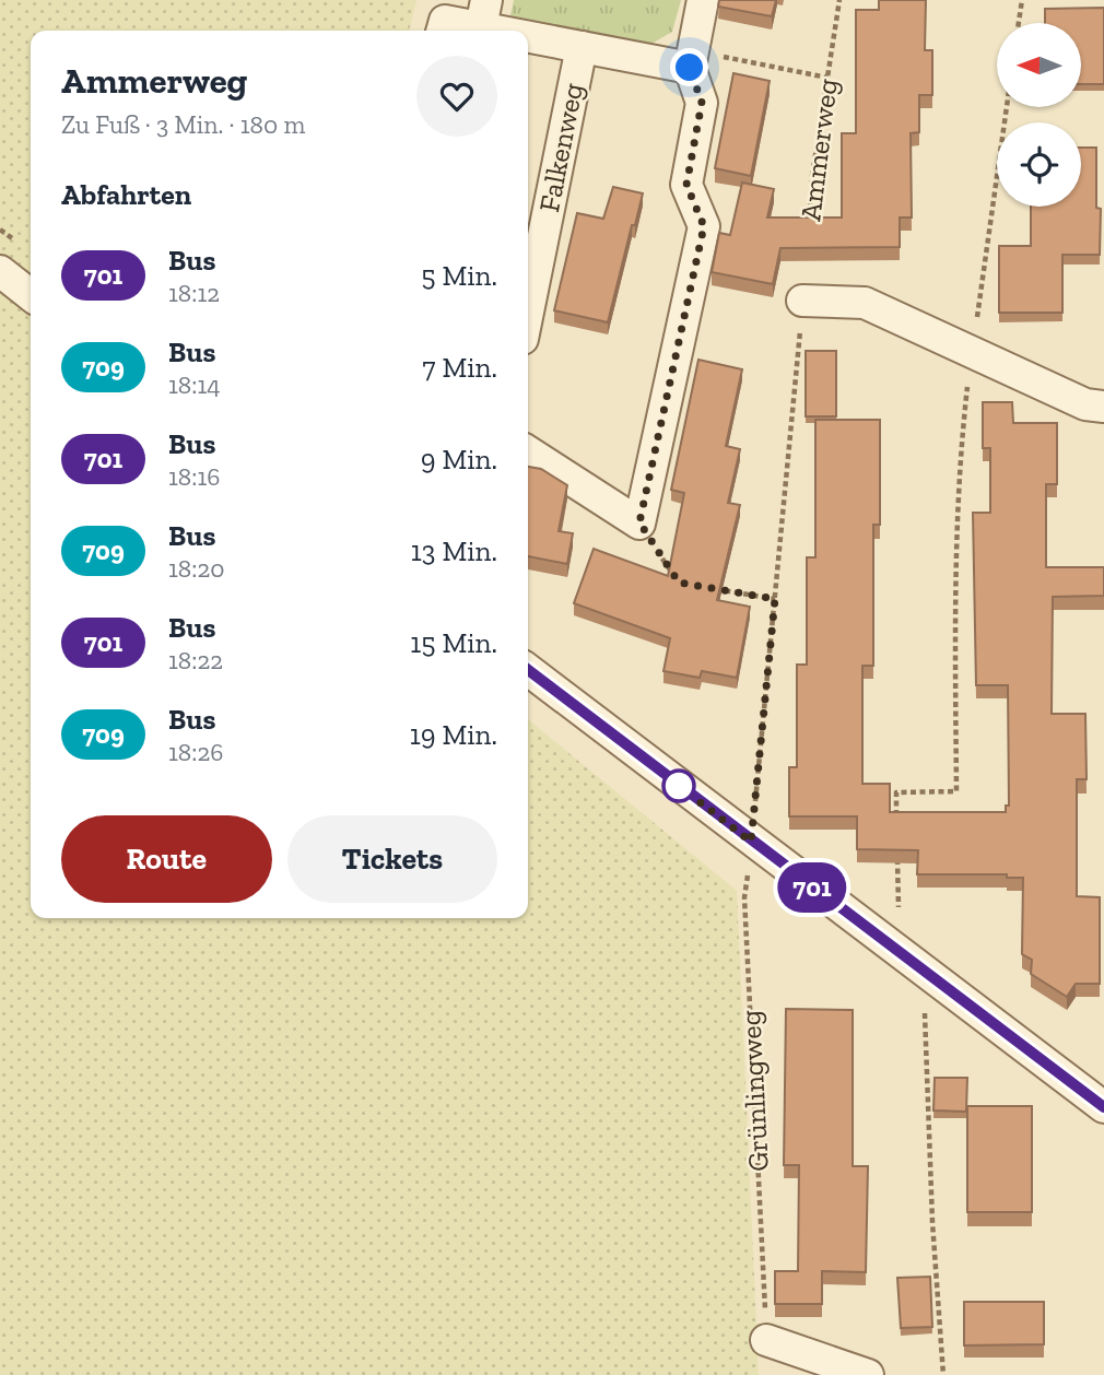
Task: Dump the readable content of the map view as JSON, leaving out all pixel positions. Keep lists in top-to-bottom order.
{
  "streets": {
    "street": ["Falkenweg"],
    "path": ["Ammerweg", "Grünlingweg"]
  },
  "lines": ["bus line 701"],
  "north": "left",
  "page": {
    "on_map": "701",
    "heading": [
      ["Ammerweg", "Zu Fuß · 3 Min. · 180 m"],
      "Abfahrten"
    ],
    "list": [
      {
        "mark": "701",
        "name": "Bus",
        "note": "18:12",
        "value": "5 Min."
      },
      {
        "mark": "709",
        "name": "Bus",
        "note": "18:14",
        "value": "7 Min."
      },
      {
        "mark": "701",
        "name": "Bus",
        "note": "18:16",
        "value": "9 Min."
      },
      {
        "mark": "709",
        "name": "Bus",
        "note": "18:20",
        "value": "13 Min."
      },
      {
        "mark": "701",
        "name": "Bus",
        "note": "18:22",
        "value": "15 Min."
      },
      {
        "mark": "709",
        "name": "Bus",
        "note": "18:26",
        "value": "19 Min."
      }
    ],
    "buttons": ["Route", "Tickets"]
  }
}
